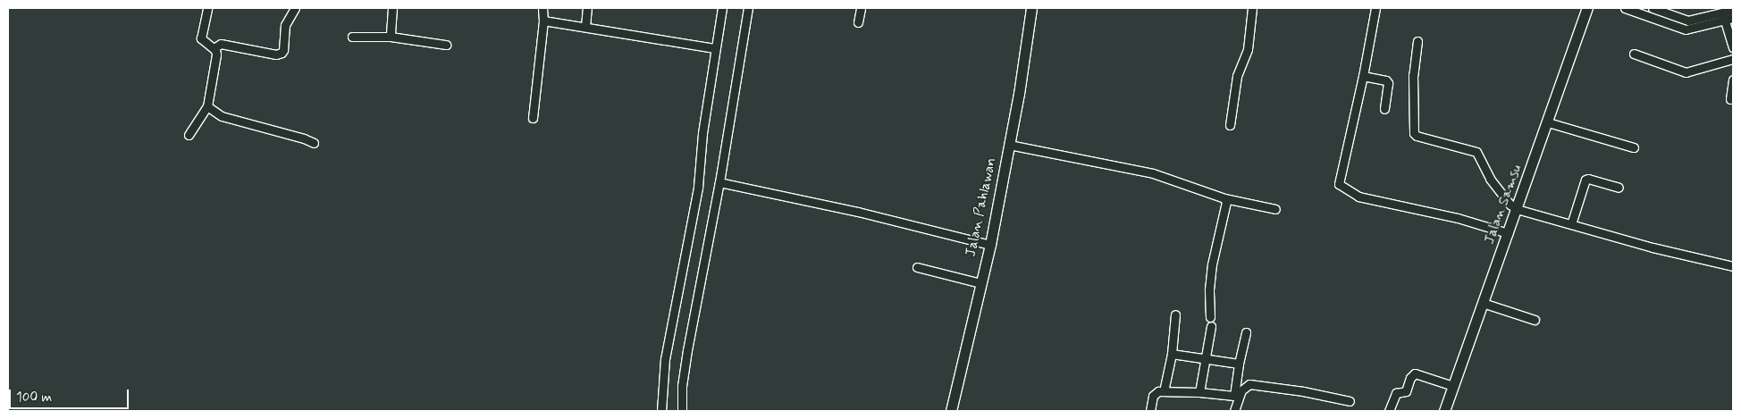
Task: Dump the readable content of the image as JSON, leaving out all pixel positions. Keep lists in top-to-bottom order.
{
  "streets": {
    "street": ["Jalan Samsu", "Jalan Pahlawan"]
  },
  "scale_bar": "100 m"
}
